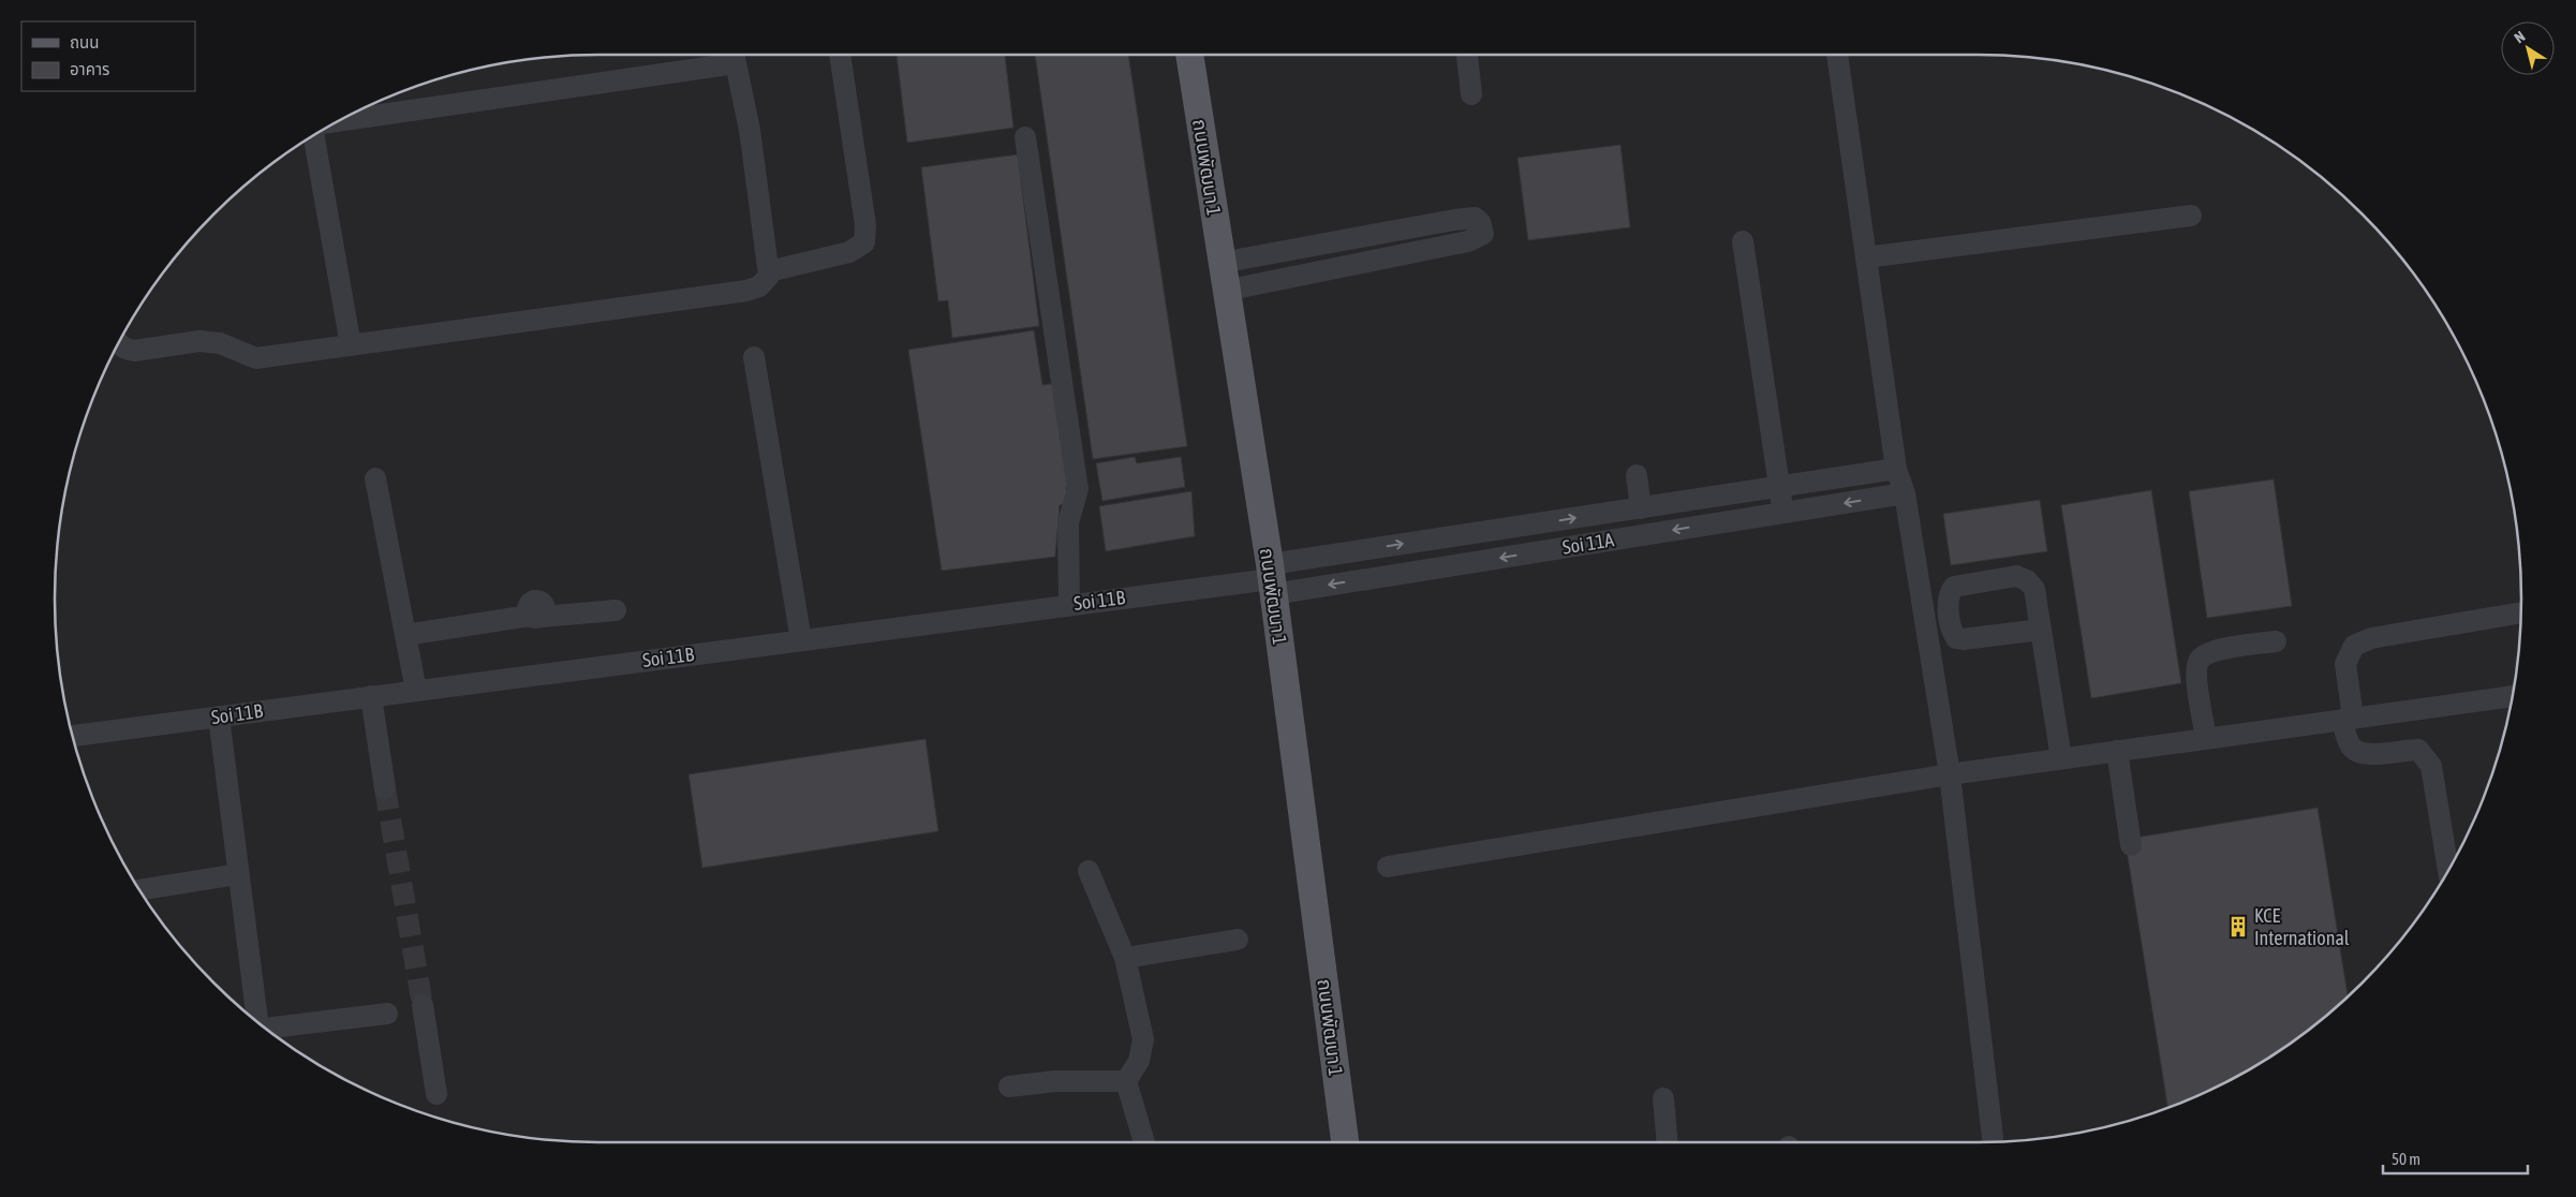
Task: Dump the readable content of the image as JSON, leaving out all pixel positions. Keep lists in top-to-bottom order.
{
  "streets": {
    "main road": ["ถนนพัฒนา 1"],
    "street": ["Soi 11A", "Soi 11B"]
  },
  "crossings": [
    ["ถนนพัฒนา 1", "Soi 11A"],
    ["ถนนพัฒนา 1", "Soi 11B"],
    ["Soi 11A", "Soi 11B"]
  ],
  "places": {
    "building": ["KCE International"]
  },
  "legend": ["ถนน", "อาคาร"],
  "scale_bar": "50 m",
  "north": "top left"
}
